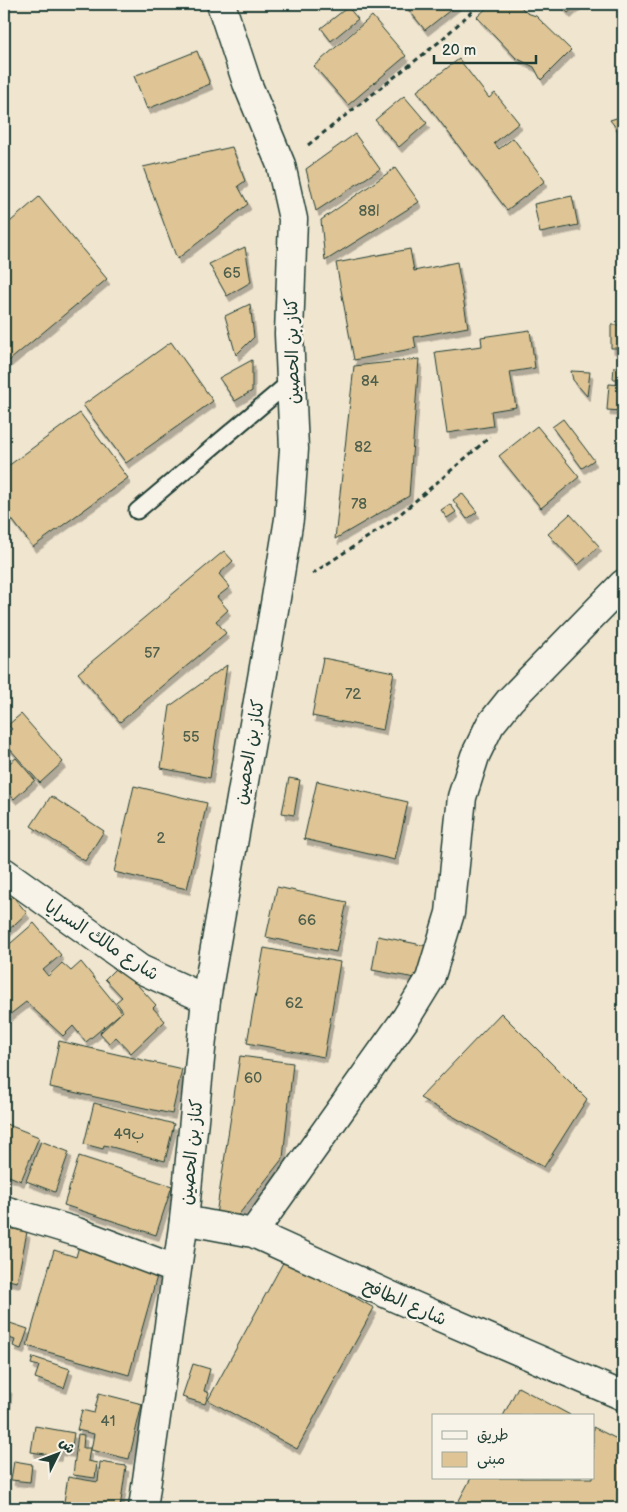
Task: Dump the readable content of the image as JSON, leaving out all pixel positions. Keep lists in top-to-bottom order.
{
  "streets": {
    "street": ["كناز بن الحصين", "شارع مالك السرايا", "شارع الطافح"]
  },
  "crossings": [
    ["كناز بن الحصين", "شارع مالك السرايا"],
    ["كناز بن الحصين", "شارع الطافح"]
  ],
  "house_numbers": [
    "88ا",
    "65",
    "84",
    "82",
    "78",
    "57",
    "72",
    "55",
    "2",
    "66",
    "62",
    "60",
    "49ب",
    "41"
  ],
  "legend": ["طريق", "مبنى"],
  "scale_bar": "20 m",
  "north": "top right"
}
